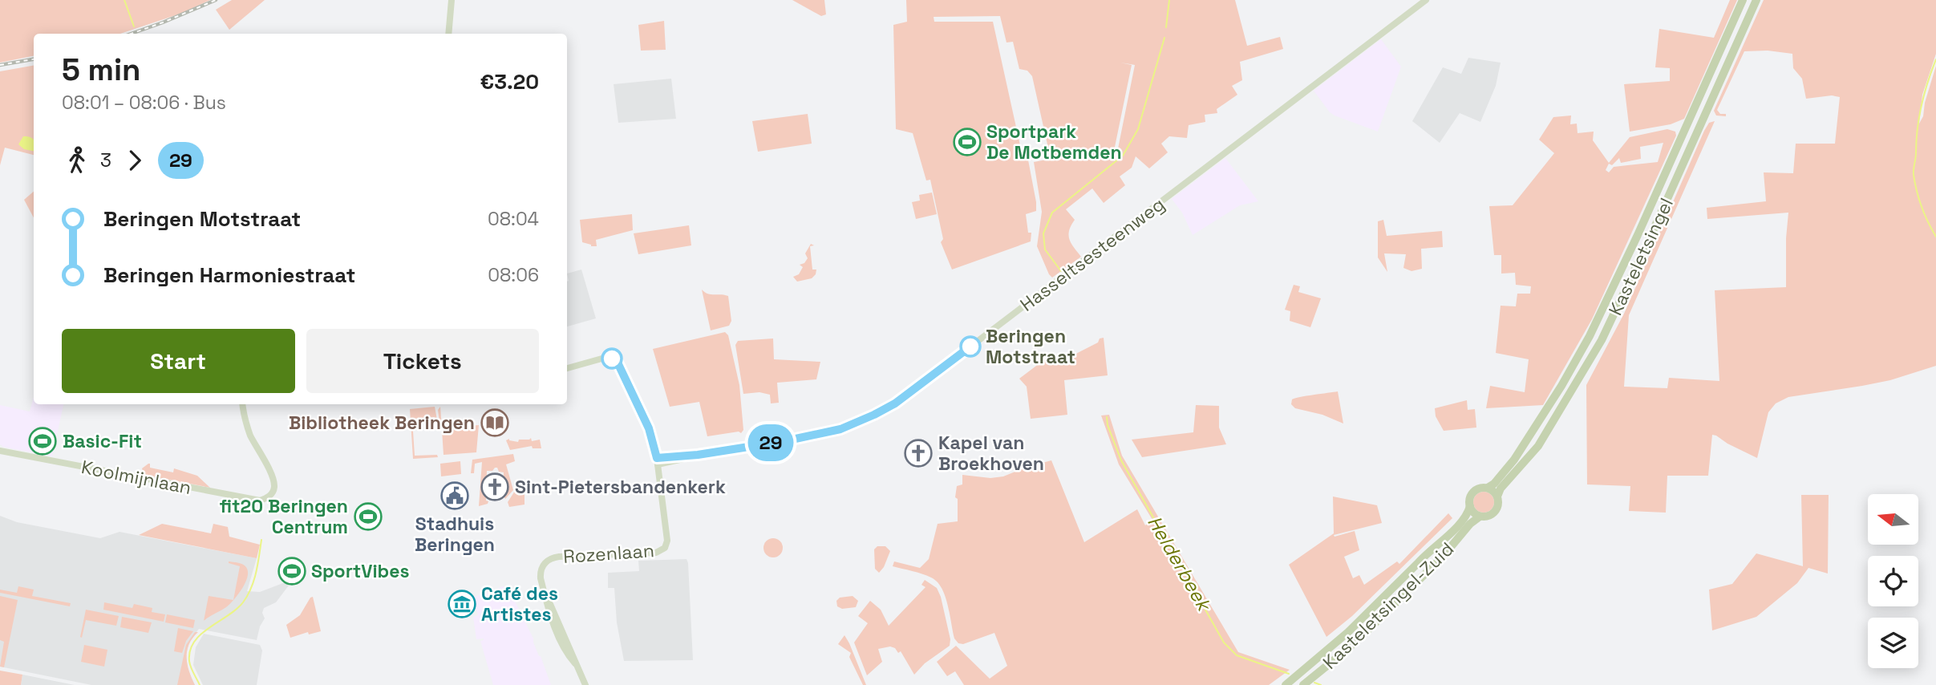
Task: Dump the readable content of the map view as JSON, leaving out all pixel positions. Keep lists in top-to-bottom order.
{
  "streets": {
    "main road": ["Kasteletsingel", "Kasteletsingel-Zuid"],
    "street": ["Hasseltsesteenweg", "Koolmijnlaan", "Rozenlaan"]
  },
  "crossings": [
    ["Hasseltsesteenweg", "Rozenlaan"],
    ["Kasteletsingel", "Kasteletsingel-Zuid"]
  ],
  "water": ["Helderbeek"],
  "places": {
    "sports": [
      "Sportpark De Motbemden",
      "Basic-Fit",
      "fit20 Beringen Centrum",
      "SportVibes"
    ],
    "other": ["Beringen Motstraat"],
    "library": ["Bibliotheek Beringen"],
    "church": ["Kapel van Broekhoven", "Sint-Pietersbandenkerk"],
    "public building": ["Stadhuis Beringen"],
    "museum": ["Café des Artistes"]
  },
  "lines": ["bus line 29"],
  "north": "left",
  "page": {
    "on_map": "29",
    "heading": ["5 min", "08:01 – 08:06 · Bus", "€3.20"],
    "legs": ["3", "29"],
    "list": [
      {
        "name": "Beringen Motstraat",
        "value": "08:04"
      },
      {
        "name": "Beringen Harmoniestraat",
        "value": "08:06"
      }
    ],
    "buttons": ["Start", "Tickets"]
  }
}
